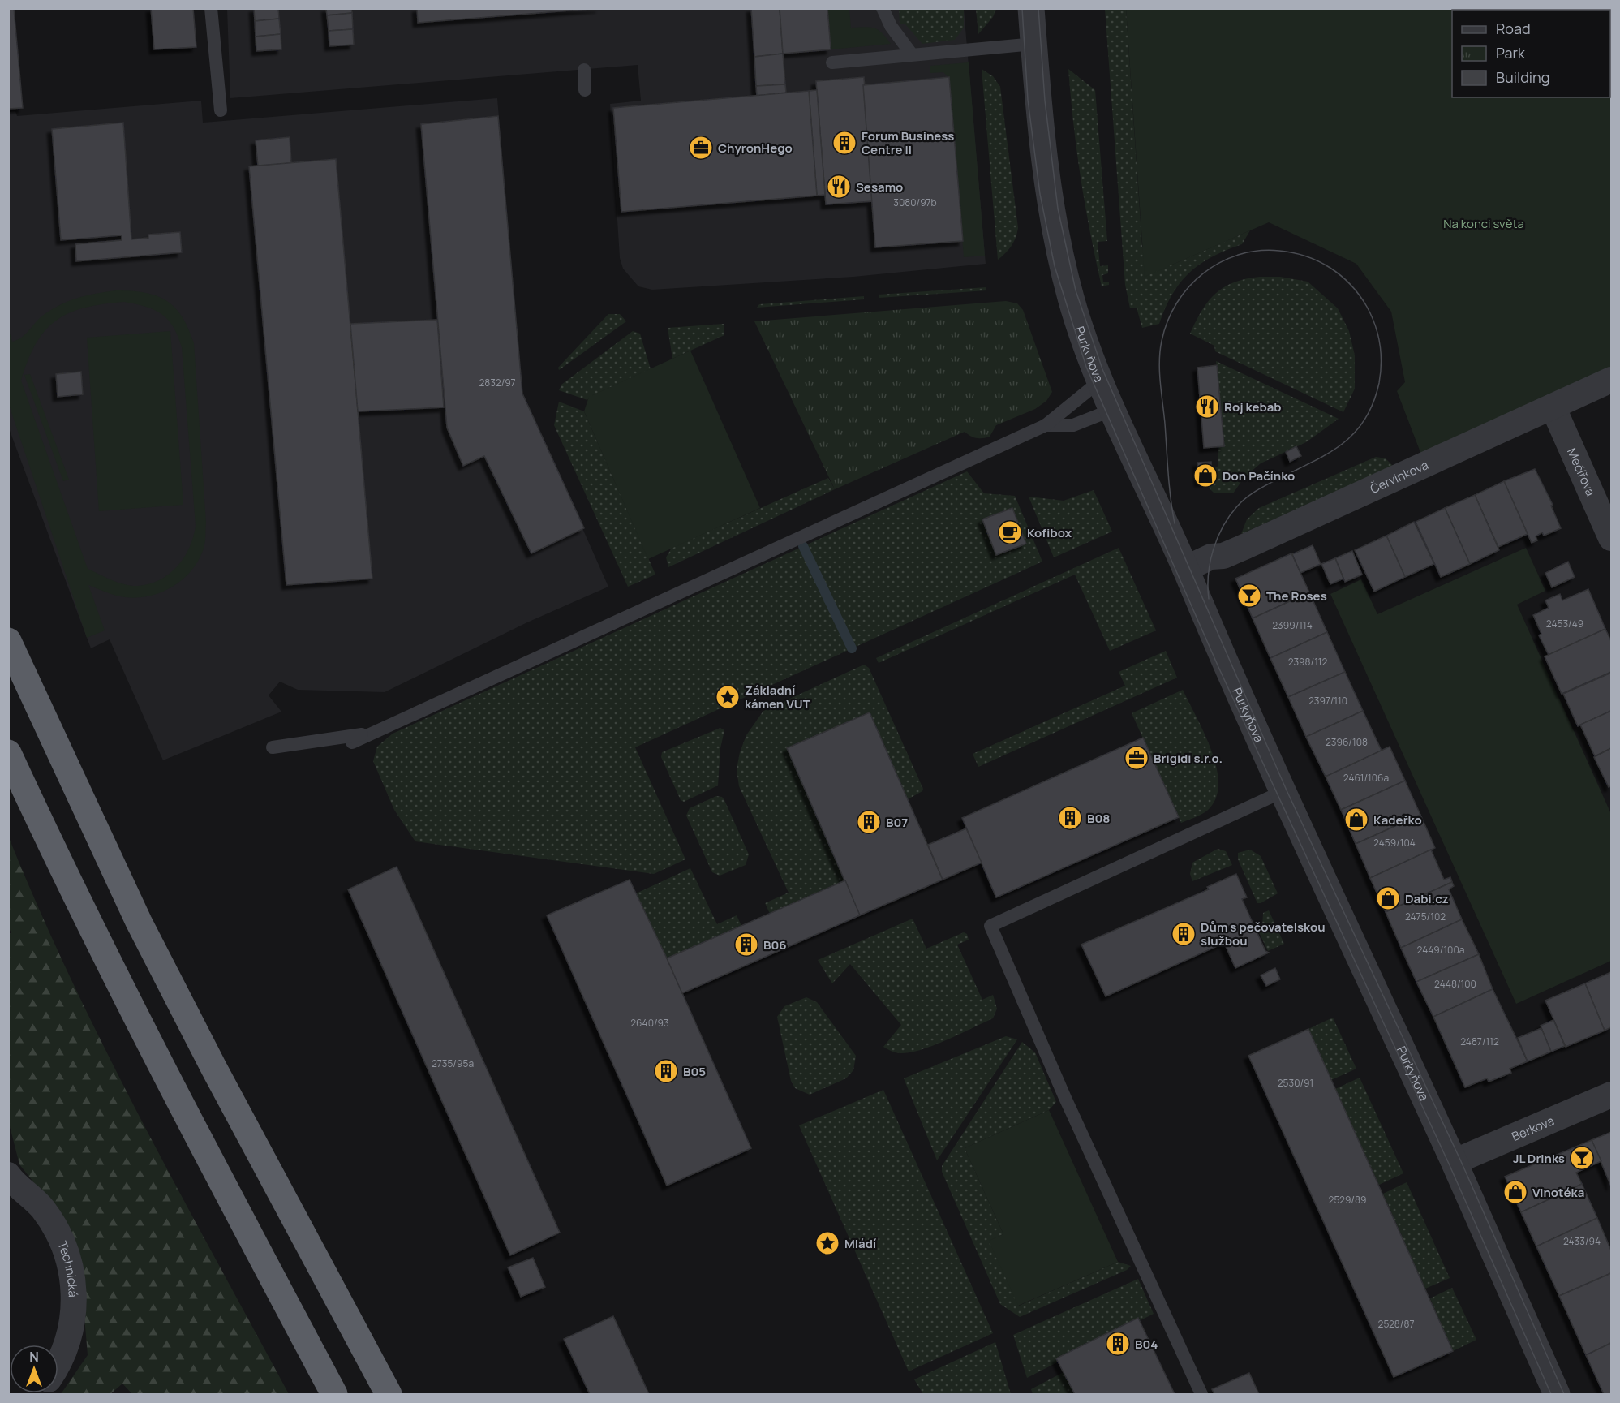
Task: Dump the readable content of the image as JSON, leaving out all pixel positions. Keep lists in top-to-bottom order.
{
  "streets": {
    "street": [
      "Purkyňova",
      "Mečířova",
      "Červinkova",
      "Berkova",
      "Technická"
    ]
  },
  "crossings": [
    ["Purkyňova", "Červinkova"],
    ["Purkyňova", "Berkova"],
    ["Mečířova", "Červinkova"]
  ],
  "parks": ["Na konci světa"],
  "places": {
    "building": [
      "Forum Business Centre II",
      "B08",
      "B07",
      "Dům s pečovatelskou službou",
      "B06",
      "B05",
      "B04"
    ],
    "office": ["ChyronHego", "Brigidi s.r.o."],
    "restaurant": ["Sesamo", "Roj kebab"],
    "shop": [
      "Don Pačínko",
      "Kadeřko",
      "Dabi.cz",
      "Vinotéka"
    ],
    "cafe": ["Kofibox"],
    "bar": ["The Roses", "JL Drinks"],
    "place": ["Základní kámen VUT", "Mládí"]
  },
  "house_numbers": [
    "3080/97b",
    "2832/97",
    "2453/49",
    "2399/114",
    "2398/112",
    "2397/110",
    "2396/108",
    "2461/106a",
    "2459/104",
    "2475/102",
    "2449/100a",
    "2448/100",
    "2640/93",
    "2487/112",
    "2735/95a",
    "2530/91",
    "2529/89",
    "2433/94",
    "2528/87"
  ],
  "legend": ["Road", "Park", "Building"],
  "north": "top"
}
